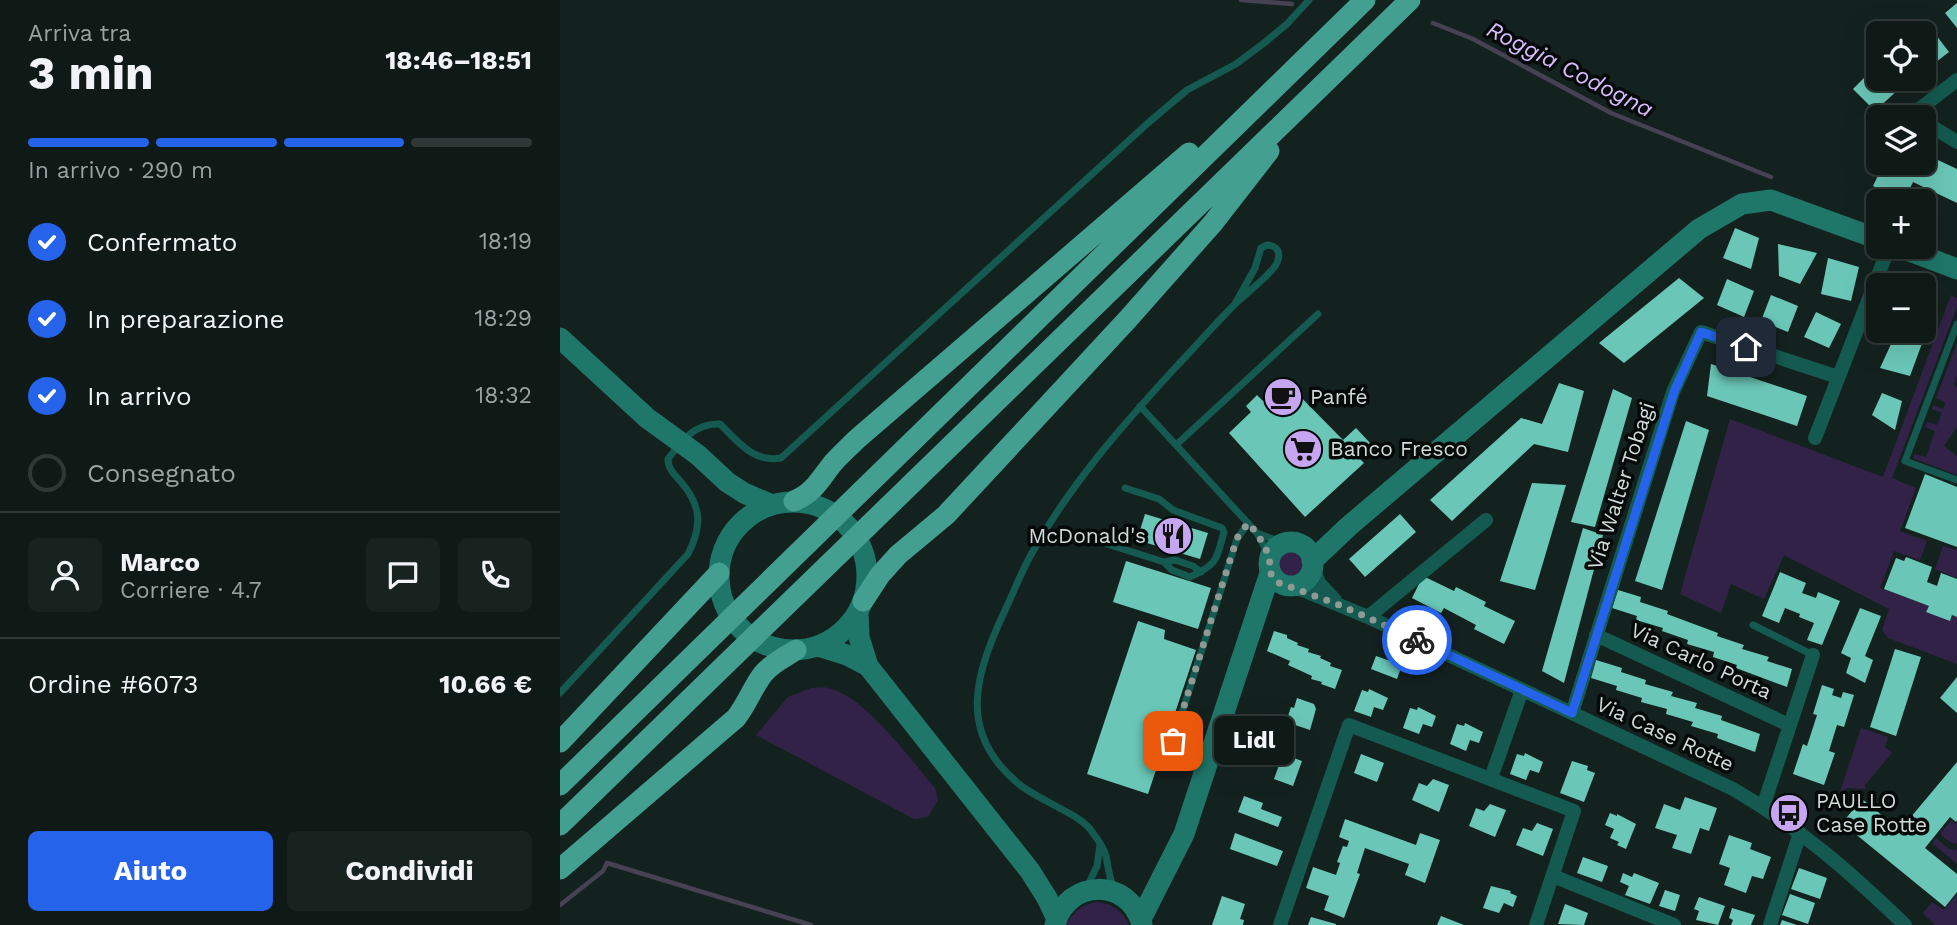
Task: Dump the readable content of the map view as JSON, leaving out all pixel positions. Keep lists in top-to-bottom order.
{
  "streets": {
    "street": ["Via Walter Tobagi", "Via Carlo Porta", "Via Case Rotte"]
  },
  "crossings": [
    ["Via Walter Tobagi", "Via Carlo Porta"],
    ["Via Walter Tobagi", "Via Case Rotte"]
  ],
  "water": ["Roggia Codogna"],
  "places": {
    "cafe": ["Panfé"],
    "supermarket": ["Banco Fresco"],
    "restaurant": ["McDonald's"],
    "other": ["Lidl"],
    "bus stop": ["PAULLO Case Rotte"]
  },
  "page": {
    "heading": ["3 min", "Arriva tra", "18:46–18:51"],
    "panel": [
      "Marco",
      "Corriere · 4.7",
      "Ordine #6073",
      "10.66 €"
    ],
    "map_buttons": ["+", "−"],
    "bar": "In arrivo · 290 m",
    "list": [
      ["Confermato", "18:19"],
      ["In preparazione", "18:29"],
      ["In arrivo", "18:32"],
      "Consegnato"
    ],
    "bubble": "Lidl",
    "buttons": ["Aiuto", "Condividi"]
  }
}
